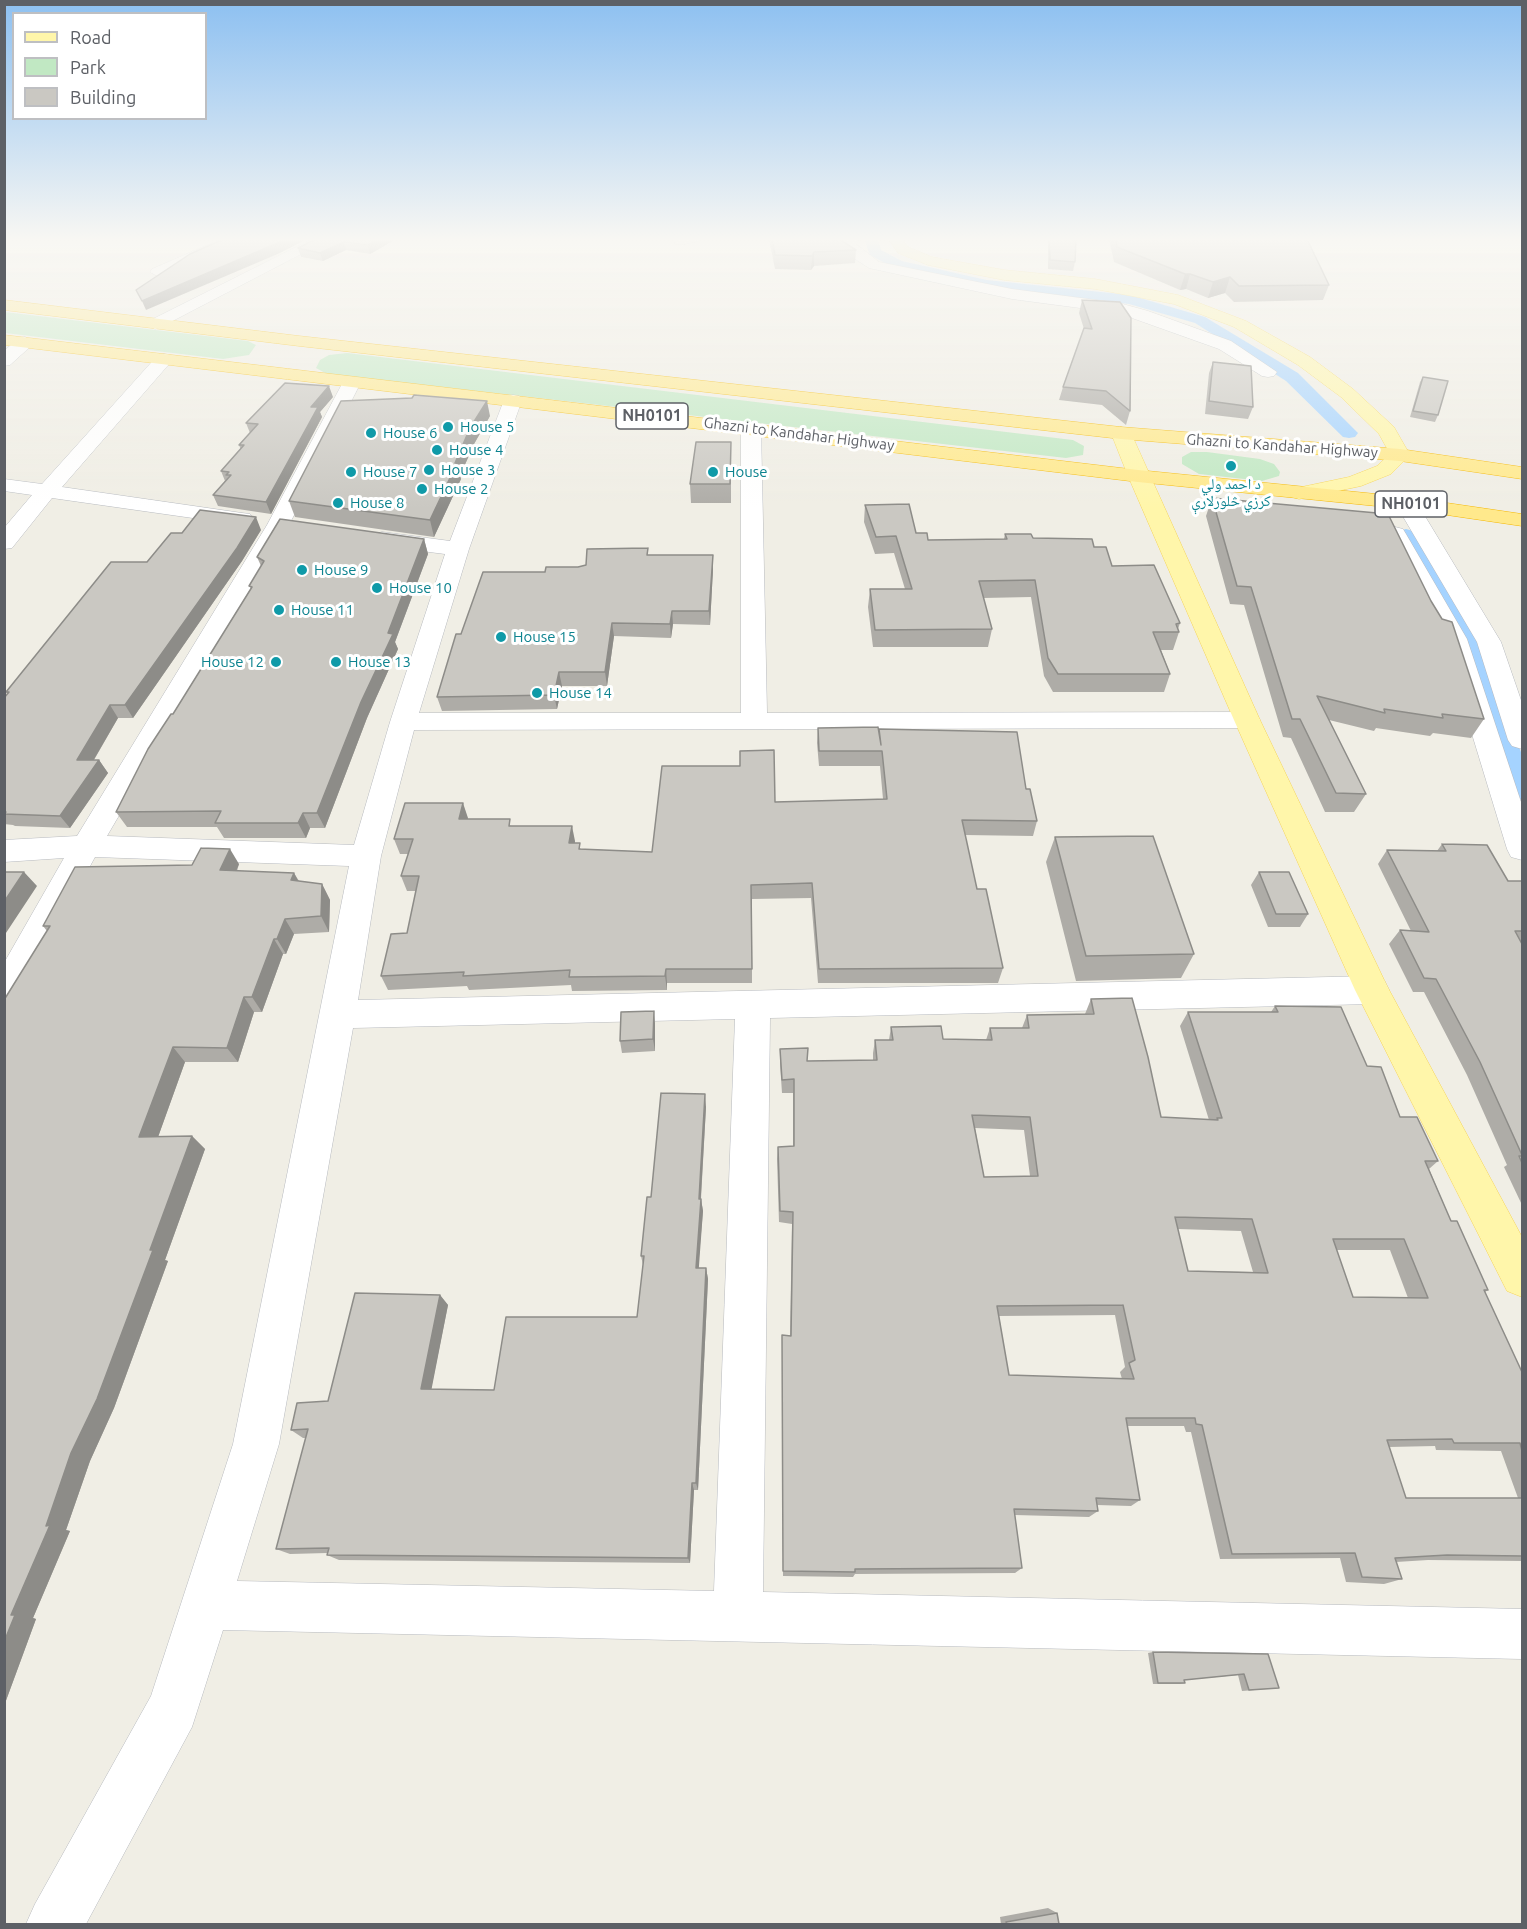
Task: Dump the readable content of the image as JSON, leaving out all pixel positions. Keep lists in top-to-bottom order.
{
  "streets": {
    "highway": ["NH0101", "Ghazni to Kandahar Highway"]
  },
  "places": [
    "House 5",
    "House 6",
    "House 4",
    "د احمد ولي کرزي څلورلارې",
    "House 3",
    "House 7",
    "House",
    "House 2",
    "House 8",
    "House 9",
    "House 10",
    "House 11",
    "House 15",
    "House 12",
    "House 13",
    "House 14"
  ],
  "legend": ["Road", "Park", "Building"]
}
